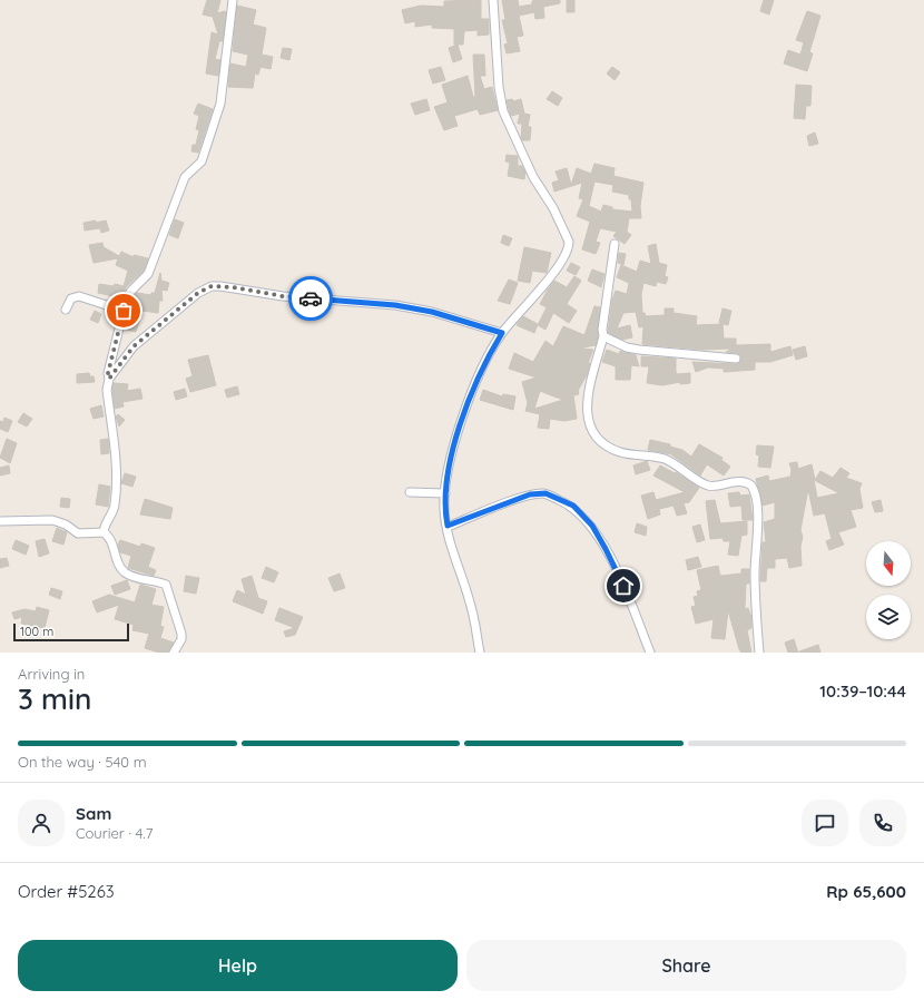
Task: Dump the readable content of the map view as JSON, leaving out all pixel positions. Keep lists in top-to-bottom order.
{
  "scale_bar": "100 m",
  "north": "bottom",
  "page": {
    "scale": "100 m",
    "heading": ["3 min", "Arriving in", "10:39–10:44"],
    "panel": [
      "Sam",
      "Courier · 4.7",
      "Order #5263",
      "Rp 65,600"
    ],
    "bar": "On the way · 540 m",
    "buttons": ["Help", "Share"]
  }
}
